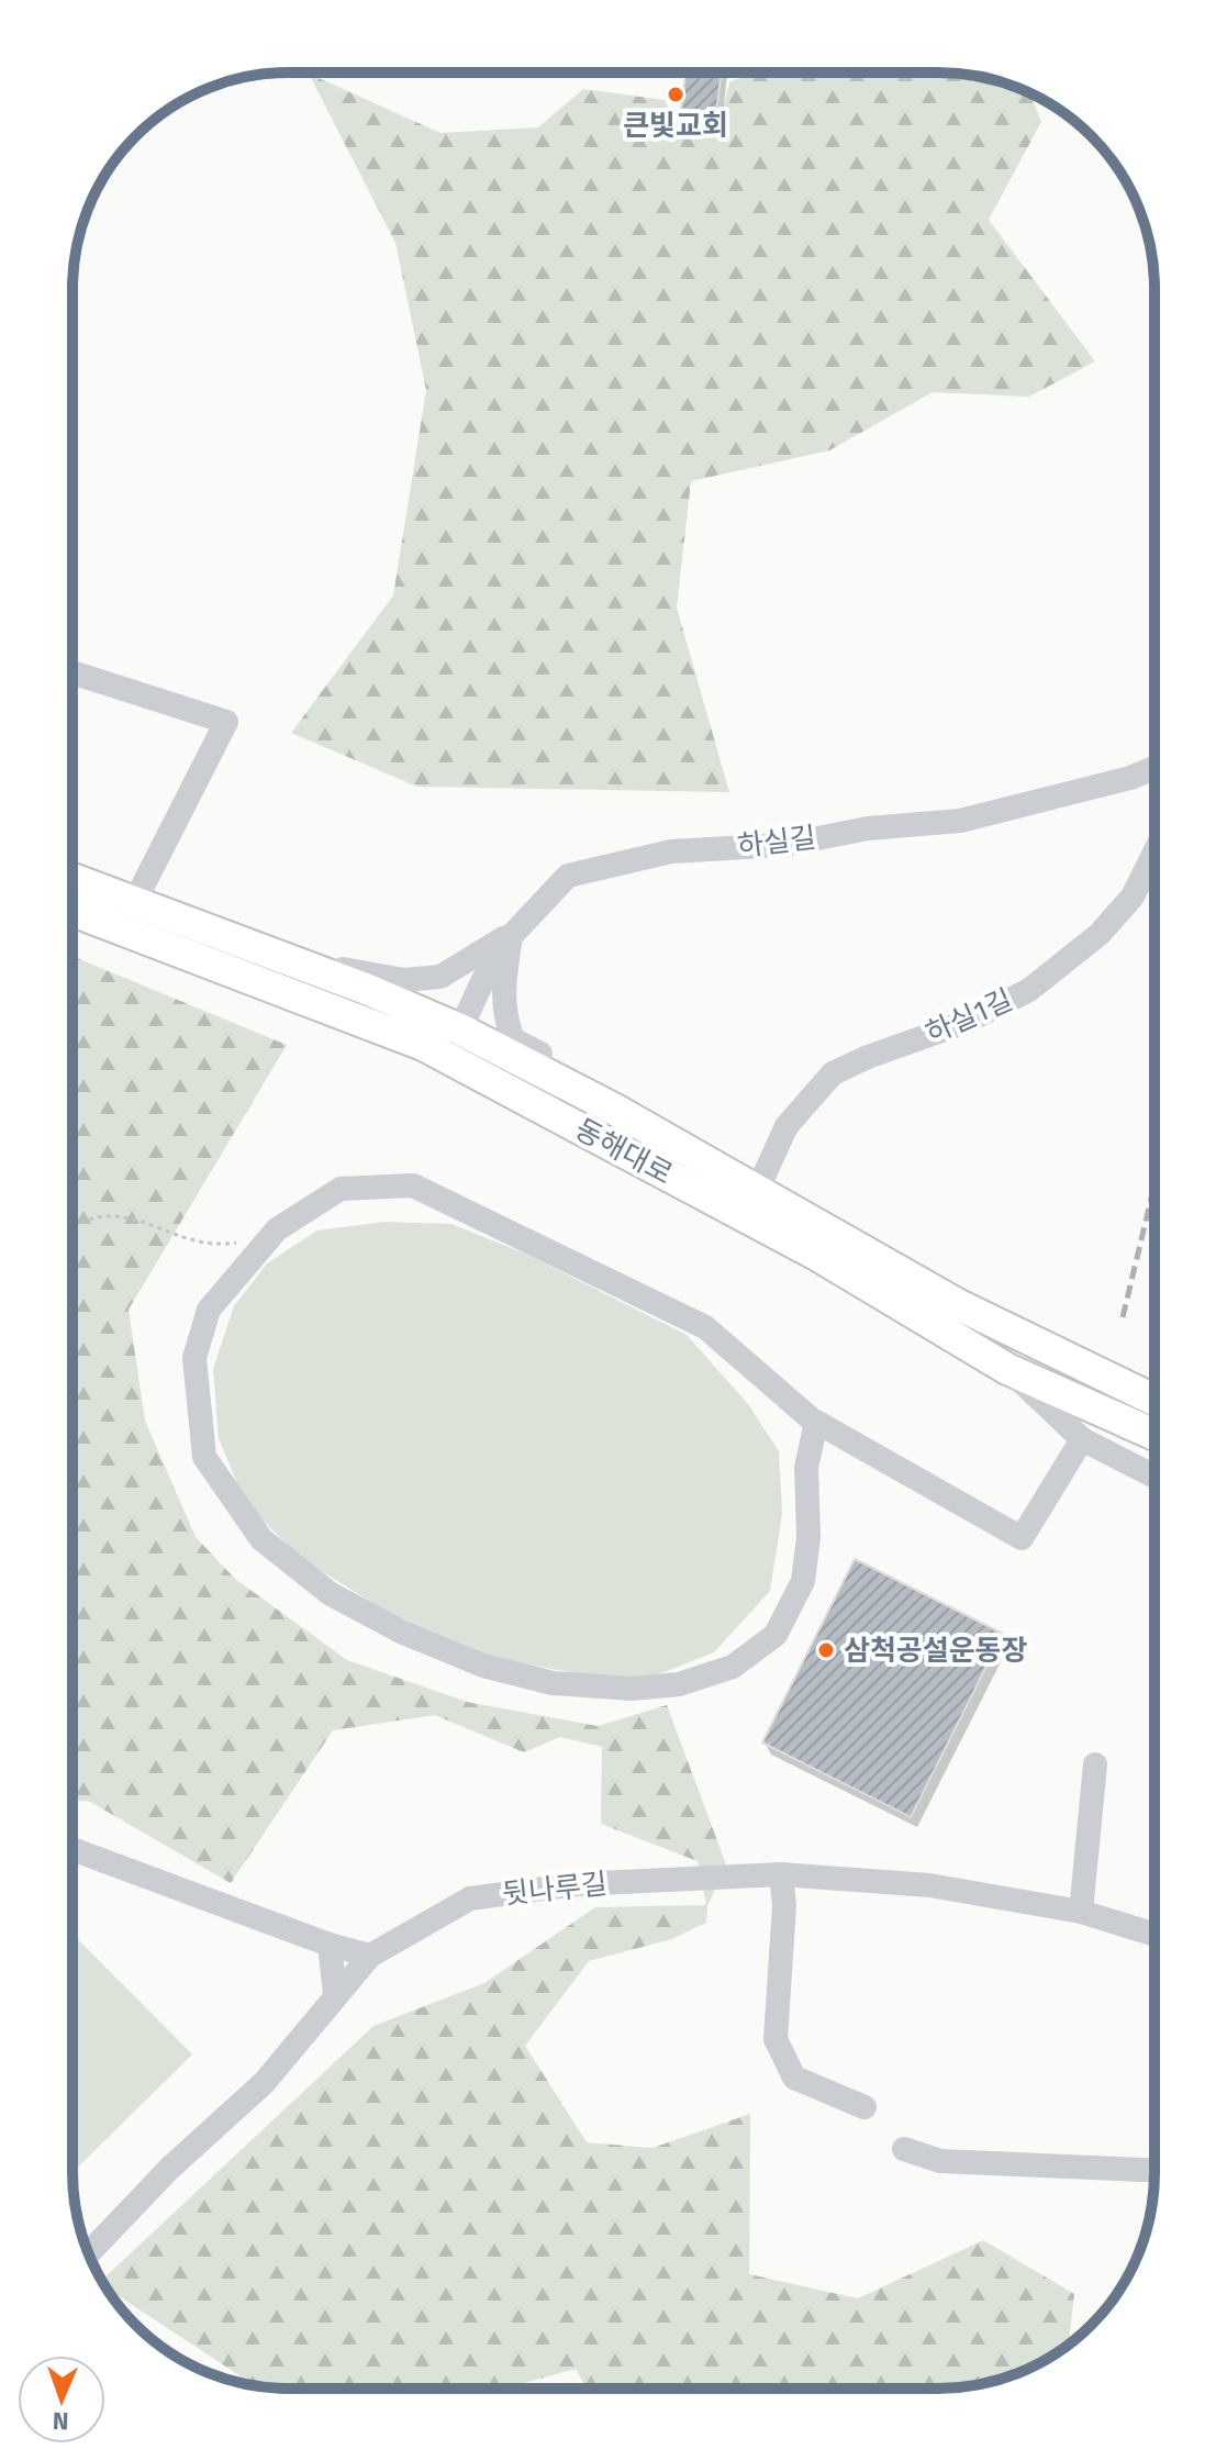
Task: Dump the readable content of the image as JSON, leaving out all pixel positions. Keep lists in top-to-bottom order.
{
  "streets": {
    "main road": ["동해대로"],
    "street": ["하실길", "하실1길", "뒷나루길"]
  },
  "crossings": [
    ["하실길", "동해대로"],
    ["하실1길", "동해대로"]
  ],
  "places": ["큰빛교회", "삼척공설운동장"],
  "north": "bottom"
}
